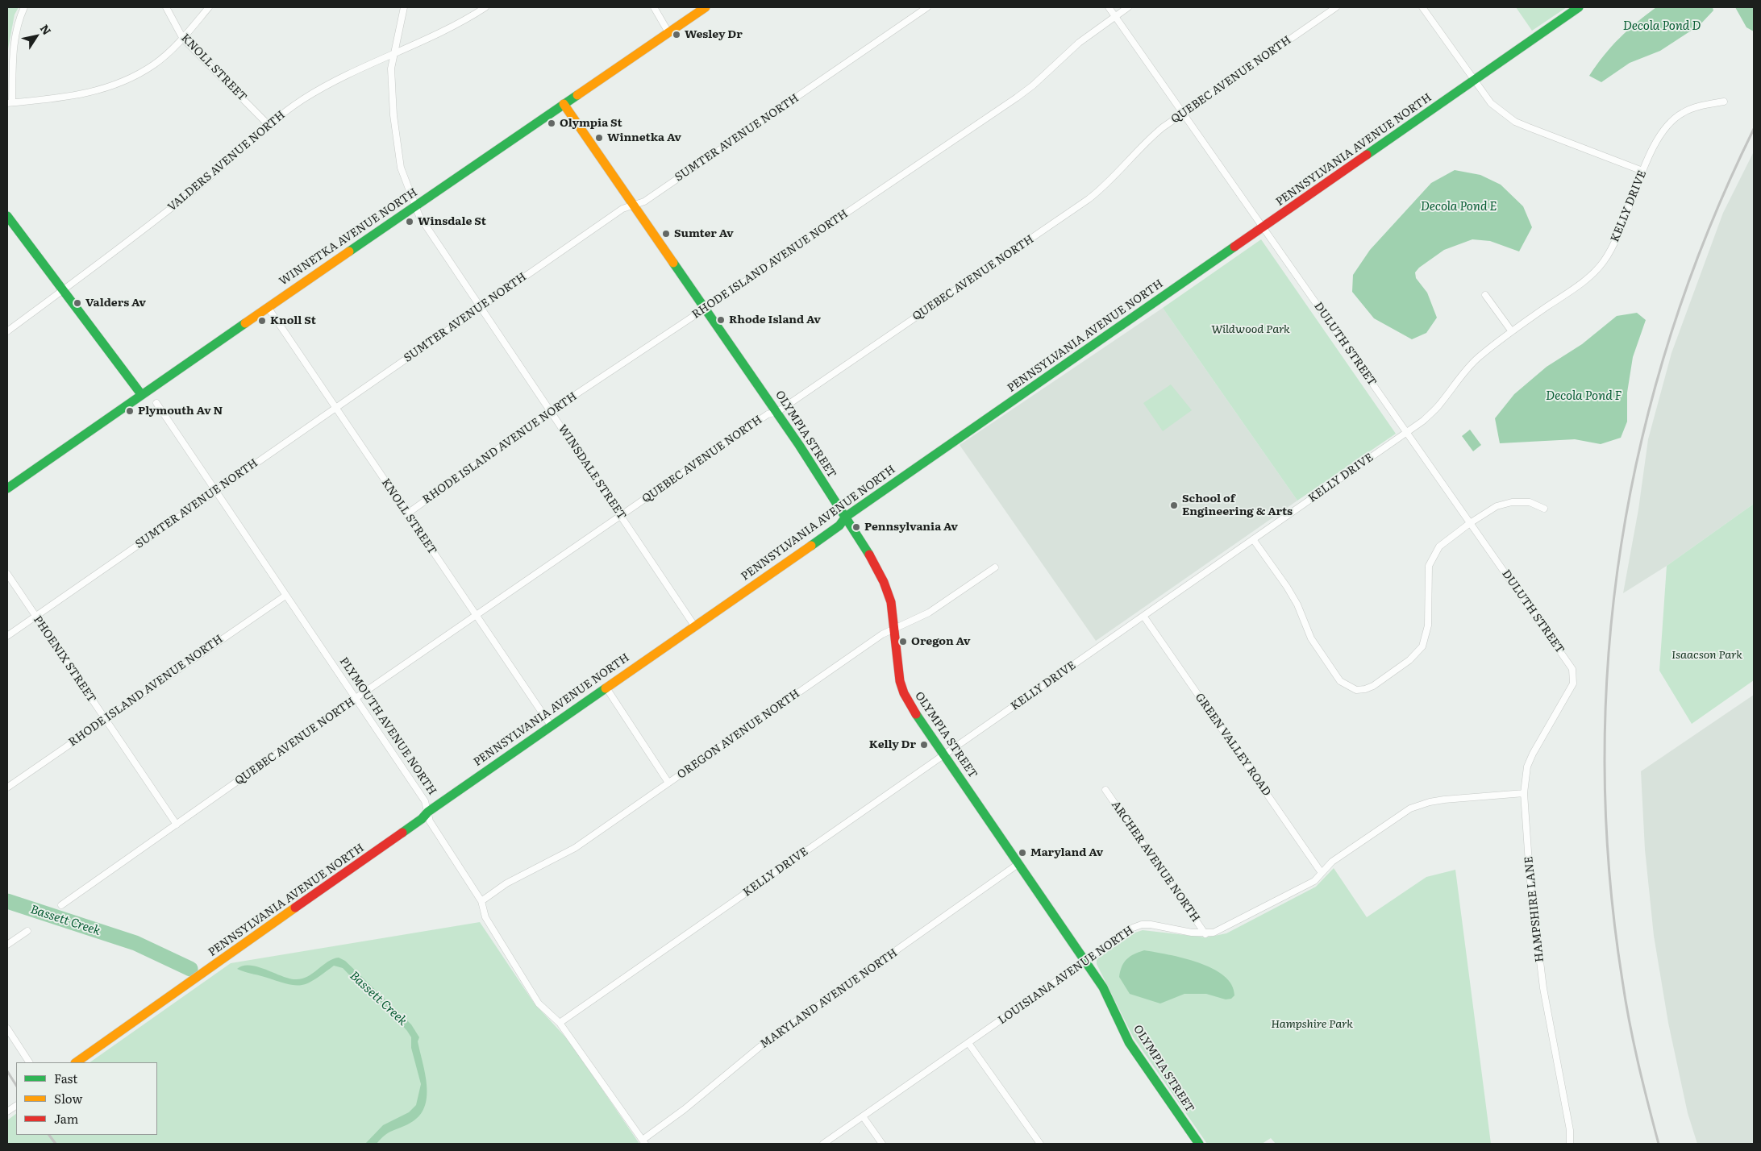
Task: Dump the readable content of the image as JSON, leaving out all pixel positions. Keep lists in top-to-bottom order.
{
  "streets": {
    "street": [
      "KNOLL STREET",
      "QUEBEC AVENUE NORTH",
      "SUMTER AVENUE NORTH",
      "PENNSYLVANIA AVENUE NORTH",
      "VALDERS AVENUE NORTH",
      "KELLY DRIVE",
      "WINNETKA AVENUE NORTH",
      "RHODE ISLAND AVENUE NORTH",
      "DULUTH STREET",
      "OLYMPIA STREET",
      "WINSDALE STREET",
      "PHOENIX STREET",
      "PLYMOUTH AVENUE NORTH",
      "OREGON AVENUE NORTH",
      "GREEN VALLEY ROAD",
      "ARCHER AVENUE NORTH",
      "HAMPSHIRE LANE",
      "LOUISIANA AVENUE NORTH",
      "MARYLAND AVENUE NORTH"
    ]
  },
  "crossings": [
    ["KNOLL STREET", "QUEBEC AVENUE NORTH"],
    ["KNOLL STREET", "SUMTER AVENUE NORTH"],
    ["KNOLL STREET", "PENNSYLVANIA AVENUE NORTH"],
    ["KNOLL STREET", "VALDERS AVENUE NORTH"],
    ["KNOLL STREET", "WINNETKA AVENUE NORTH"],
    ["KNOLL STREET", "RHODE ISLAND AVENUE NORTH"],
    ["QUEBEC AVENUE NORTH", "DULUTH STREET"],
    ["QUEBEC AVENUE NORTH", "OLYMPIA STREET"],
    ["QUEBEC AVENUE NORTH", "WINSDALE STREET"],
    ["QUEBEC AVENUE NORTH", "PHOENIX STREET"],
    ["QUEBEC AVENUE NORTH", "PLYMOUTH AVENUE NORTH"],
    ["SUMTER AVENUE NORTH", "OLYMPIA STREET"],
    ["SUMTER AVENUE NORTH", "WINSDALE STREET"],
    ["SUMTER AVENUE NORTH", "PHOENIX STREET"],
    ["SUMTER AVENUE NORTH", "PLYMOUTH AVENUE NORTH"],
    ["PENNSYLVANIA AVENUE NORTH", "DULUTH STREET"],
    ["PENNSYLVANIA AVENUE NORTH", "OLYMPIA STREET"],
    ["PENNSYLVANIA AVENUE NORTH", "WINSDALE STREET"],
    ["PENNSYLVANIA AVENUE NORTH", "PLYMOUTH AVENUE NORTH"],
    ["VALDERS AVENUE NORTH", "WINSDALE STREET"],
    ["KELLY DRIVE", "DULUTH STREET"],
    ["KELLY DRIVE", "OLYMPIA STREET"],
    ["KELLY DRIVE", "PLYMOUTH AVENUE NORTH"],
    ["KELLY DRIVE", "GREEN VALLEY ROAD"],
    ["WINNETKA AVENUE NORTH", "OLYMPIA STREET"],
    ["WINNETKA AVENUE NORTH", "WINSDALE STREET"],
    ["RHODE ISLAND AVENUE NORTH", "DULUTH STREET"],
    ["RHODE ISLAND AVENUE NORTH", "OLYMPIA STREET"],
    ["RHODE ISLAND AVENUE NORTH", "WINSDALE STREET"],
    ["RHODE ISLAND AVENUE NORTH", "PHOENIX STREET"],
    ["RHODE ISLAND AVENUE NORTH", "PLYMOUTH AVENUE NORTH"],
    ["DULUTH STREET", "HAMPSHIRE LANE"],
    ["OLYMPIA STREET", "OREGON AVENUE NORTH"],
    ["OLYMPIA STREET", "LOUISIANA AVENUE NORTH"],
    ["OLYMPIA STREET", "MARYLAND AVENUE NORTH"],
    ["PLYMOUTH AVENUE NORTH", "OREGON AVENUE NORTH"],
    ["PLYMOUTH AVENUE NORTH", "MARYLAND AVENUE NORTH"],
    ["GREEN VALLEY ROAD", "LOUISIANA AVENUE NORTH"],
    ["ARCHER AVENUE NORTH", "LOUISIANA AVENUE NORTH"],
    ["HAMPSHIRE LANE", "LOUISIANA AVENUE NORTH"]
  ],
  "water": [
    "Decola Pond D",
    "Decola Pond E",
    "Decola Pond F",
    "Bassett Creek"
  ],
  "parks": ["Wildwood Park", "Isaacson Park", "Hampshire Park"],
  "places": [
    "Wesley Dr",
    "Olympia St",
    "Winnetka Av",
    "Winsdale St",
    "Sumter Av",
    "Valders Av",
    "Rhode Island Av",
    "Knoll St",
    "Plymouth Av N",
    "School of Engineering & Arts",
    "Pennsylvania Av",
    "Oregon Av",
    "Kelly Dr",
    "Maryland Av"
  ],
  "legend": ["Fast", "Slow", "Jam"],
  "north": "top right"
}
